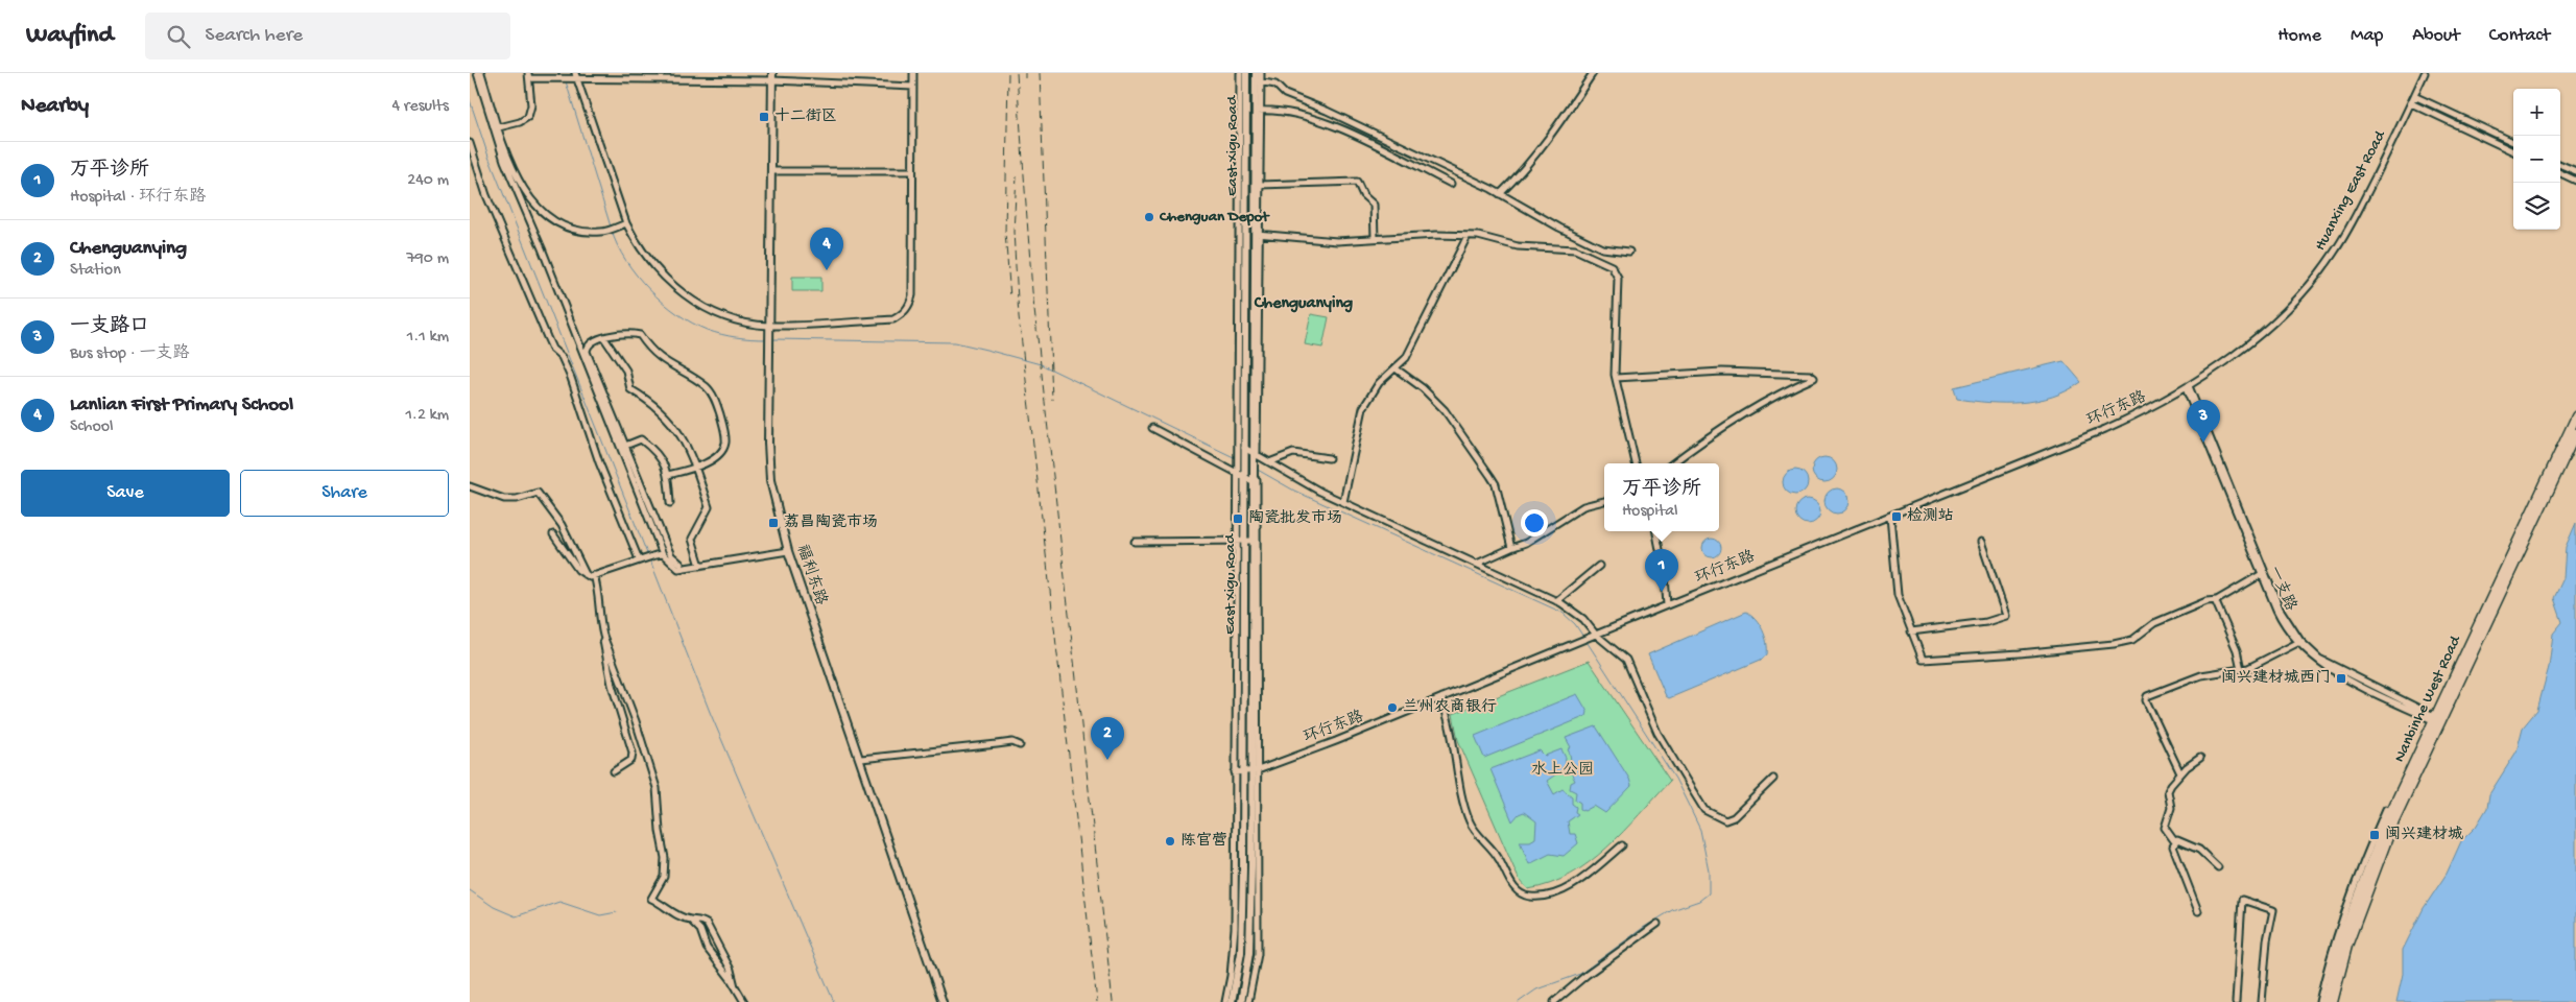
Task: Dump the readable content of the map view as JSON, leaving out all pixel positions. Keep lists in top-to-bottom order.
{
  "streets": {
    "highway": ["Nanbinhe West Road"],
    "main road": ["East Xigu Road", "福利东路"],
    "street": ["Huanxing East Road", "环行东路", "一支路"]
  },
  "crossings": [
    ["East Xigu Road", "环行东路"],
    ["Huanxing East Road", "环行东路"],
    ["Huanxing East Road", "一支路"],
    ["环行东路", "一支路"],
    ["一支路", "Nanbinhe West Road"]
  ],
  "districts": ["Chenguanying"],
  "parks": ["水上公园"],
  "places": {
    "transit": [
      "十二街区",
      "检测站",
      "陶瓷批发市场",
      "荔昌陶瓷市场",
      "闽兴建材城西门",
      "闽兴建材城"
    ],
    "other": ["Chenguan Depot", "兰州农商银行", "陈官营"]
  },
  "page": {
    "header": "Wayfind",
    "search": "Search here",
    "nav": [
      "Home",
      "Map",
      "About",
      "Contact"
    ],
    "heading": ["Nearby", "4 results"],
    "map_buttons": ["+", "−"],
    "list": [
      {
        "mark": "1",
        "name": "万平诊所",
        "note": "Hospital · 环行东路",
        "value": "240 m"
      },
      {
        "mark": "2",
        "name": "Chenguanying",
        "note": "Station",
        "value": "790 m"
      },
      {
        "mark": "3",
        "name": "一支路口",
        "note": "Bus stop · 一支路",
        "value": "1.1 km"
      },
      {
        "mark": "4",
        "name": "Lanlian First Primary School",
        "note": "School",
        "value": "1.2 km"
      }
    ],
    "pins": [
      "4",
      "3",
      "1",
      "2"
    ],
    "buttons": ["Save", "Share"],
    "popup": ["万平诊所", "Hospital"]
  }
}
